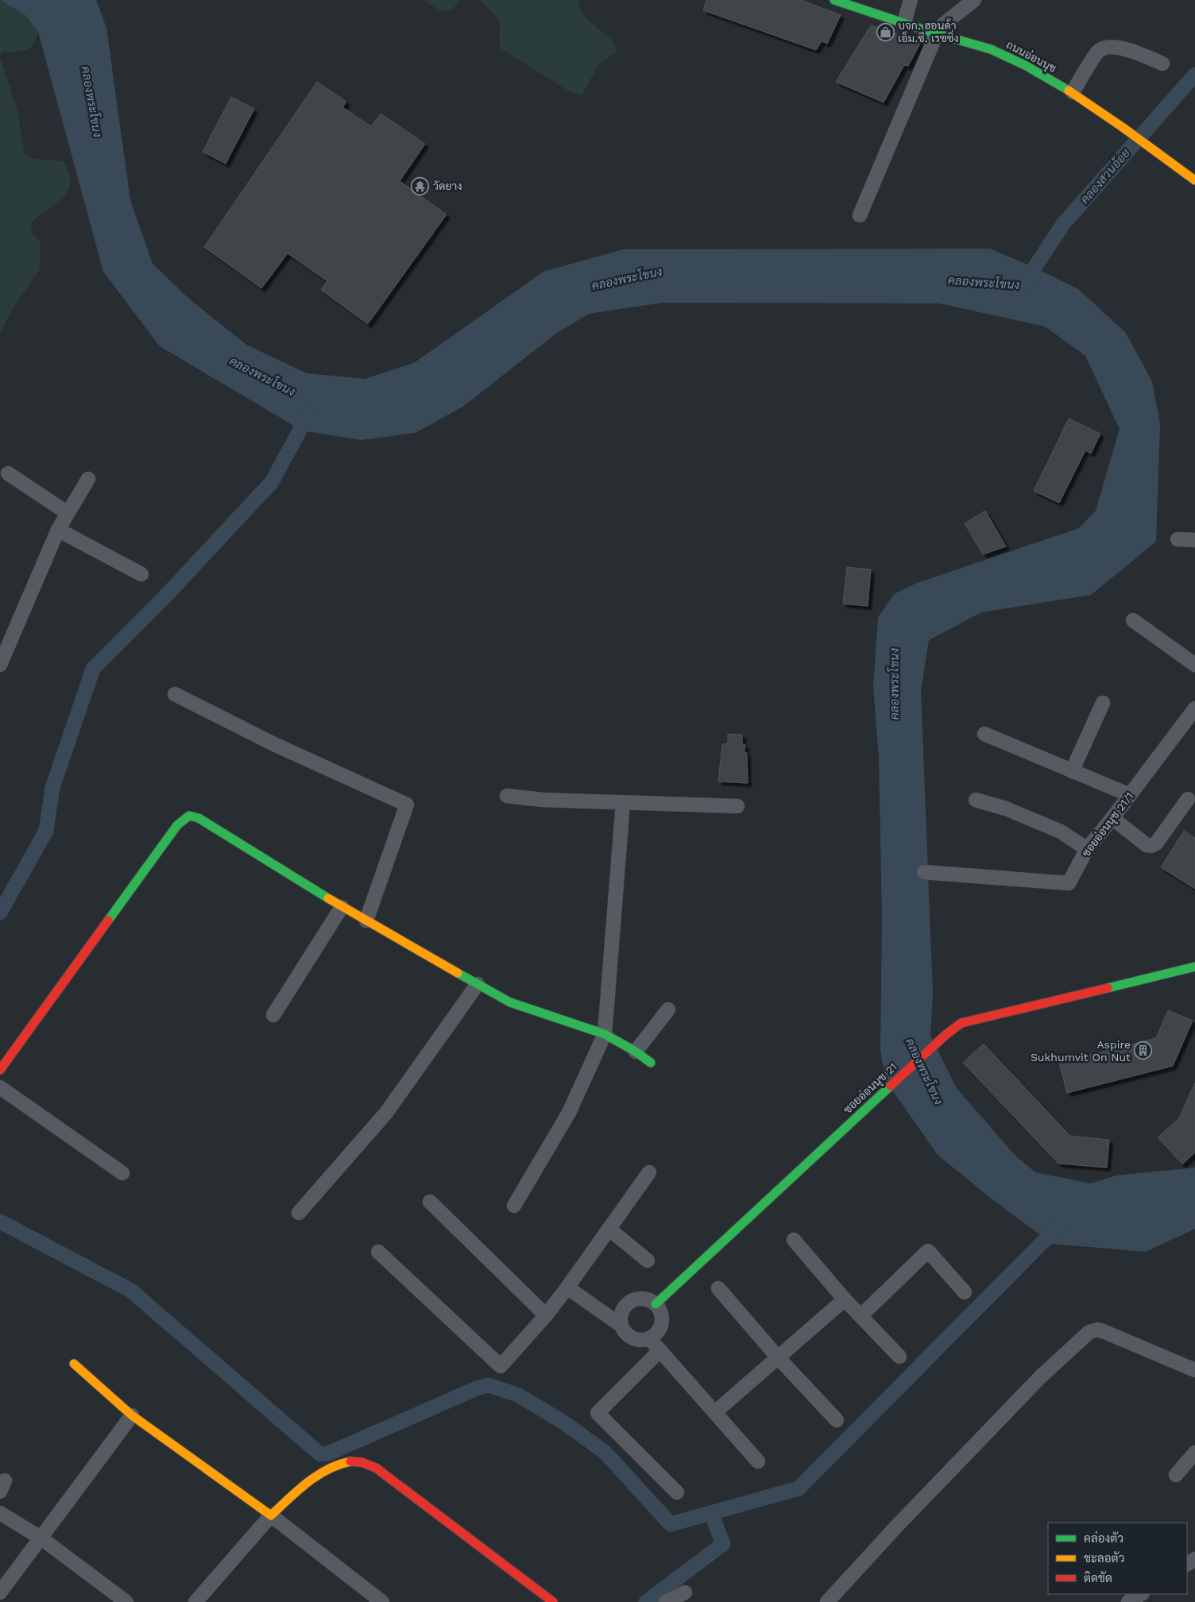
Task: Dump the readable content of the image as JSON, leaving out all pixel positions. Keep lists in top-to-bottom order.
{
  "streets": {
    "street": ["ถนนอ่อนนุช", "ซอยอ่อนนุช 21/1", "ซอยอ่อนนุช 21"]
  },
  "water": ["คลองพระโขนง", "คลองสวนอ้อย"],
  "places": {
    "shop": ["บจก. ฮอนด้า เอ็ม.ซี. เรซซิ่ง"],
    "temple": ["วัดยาง"],
    "building": ["Aspire Sukhumvit On Nut"]
  },
  "legend": ["คล่องตัว", "ชะลอตัว", "ติดขัด"]
}
